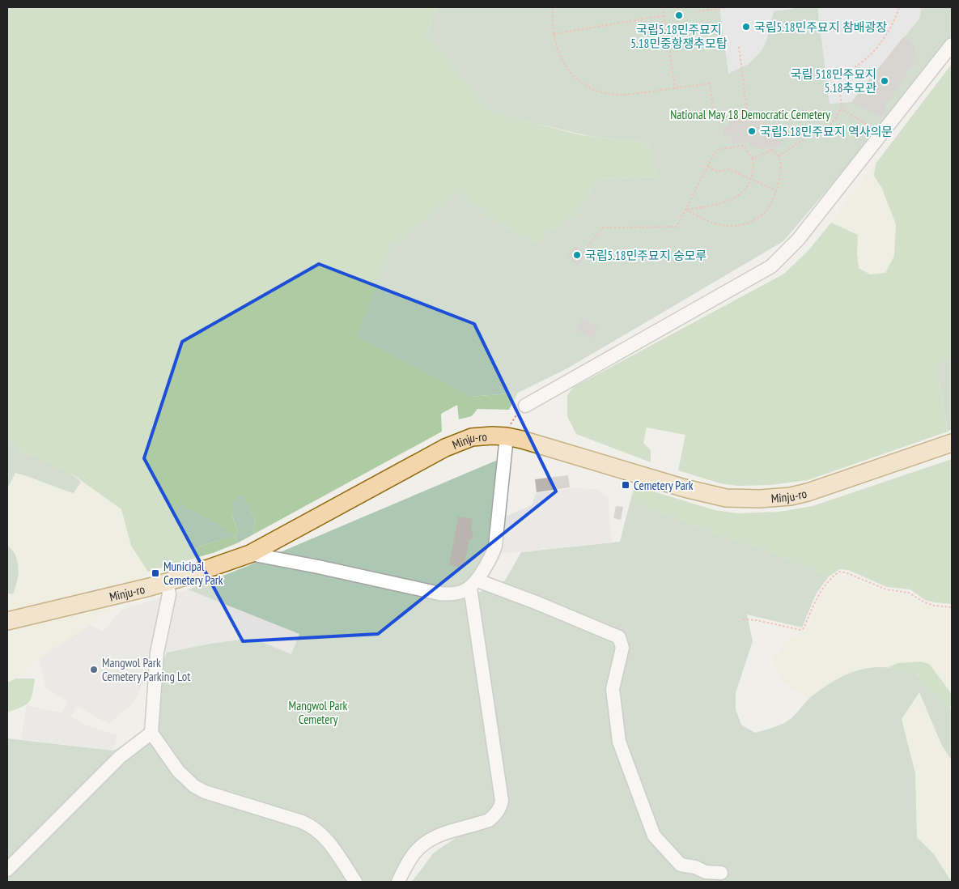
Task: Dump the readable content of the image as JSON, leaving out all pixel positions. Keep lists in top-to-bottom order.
{
  "streets": {
    "main road": ["Minju-ro"]
  },
  "parks": ["National May 18 Democratic Cemetery", "Mangwol Park Cemetery"],
  "places": {
    "other": [
      "국립5.18민주묘지 5.18민중항쟁추모탑",
      "국립5.18민주묘지 참배광장",
      "국립 518민주묘지 5.18추모관",
      "국립5.18민주묘지 역사의문",
      "국립5.18민주묘지 숭모루",
      "Mangwol Park Cemetery Parking Lot"
    ],
    "transit": ["Cemetery Park", "Municipal Cemetery Park"]
  }
}
